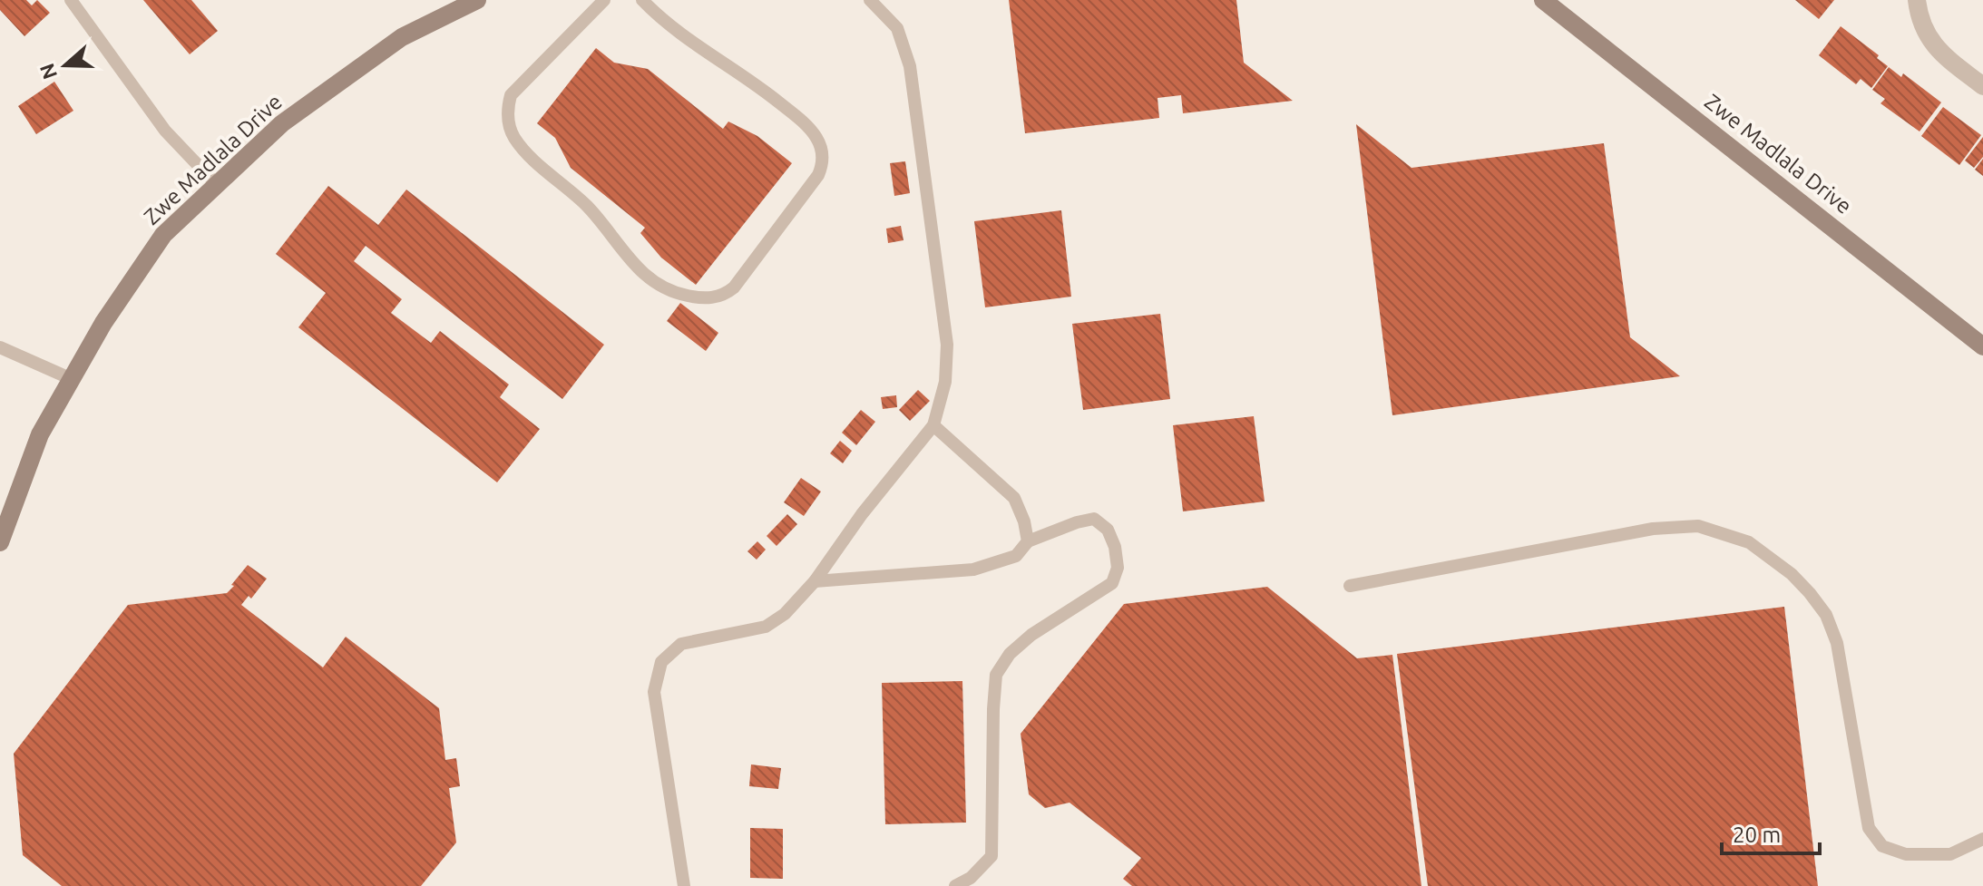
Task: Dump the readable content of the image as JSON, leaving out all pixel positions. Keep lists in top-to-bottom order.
{
  "streets": {
    "street": ["Zwe Madlala Drive"]
  },
  "scale_bar": "20 m",
  "north": "left"
}
